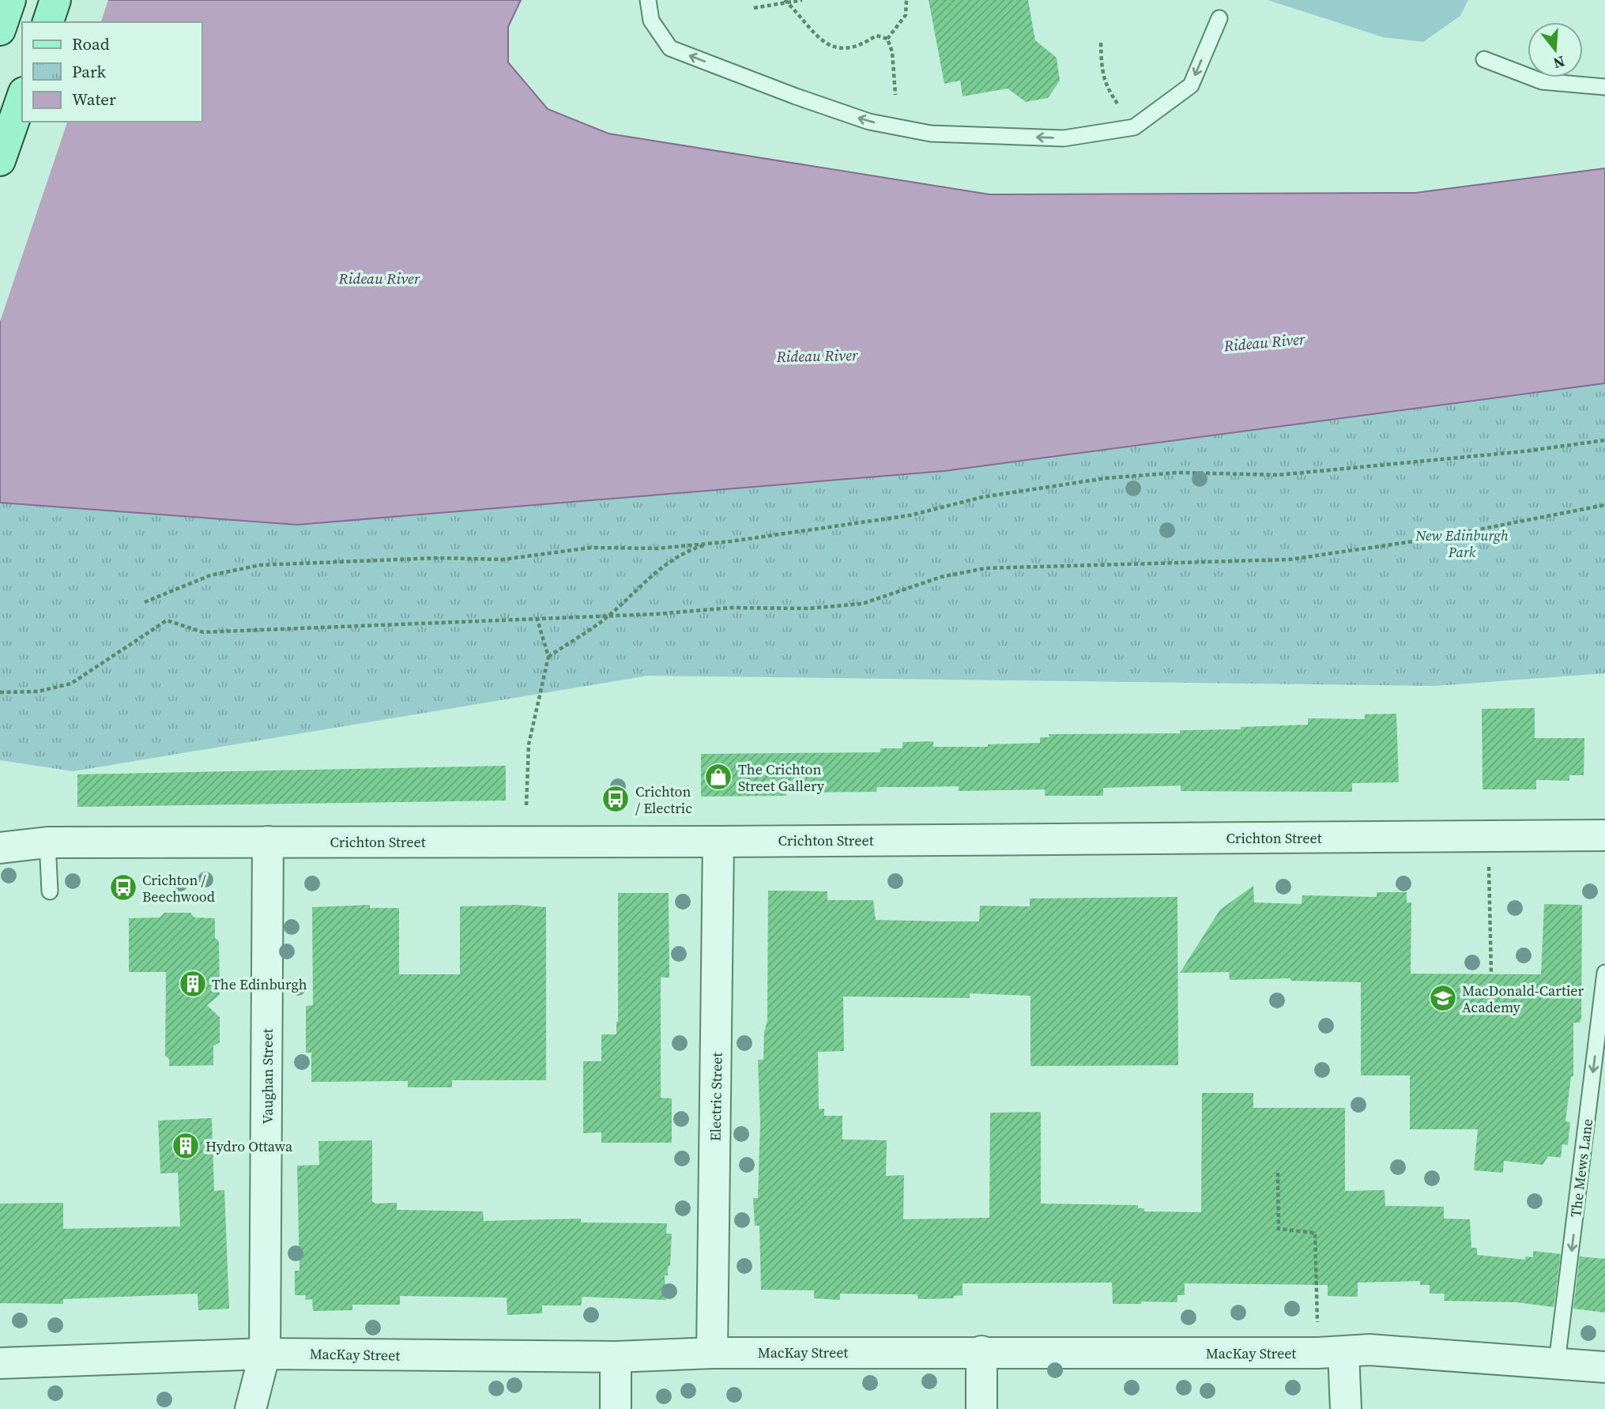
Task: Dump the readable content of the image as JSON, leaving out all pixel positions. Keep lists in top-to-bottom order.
{
  "streets": {
    "street": [
      "Crichton Street",
      "Vaughan Street",
      "Electric Street",
      "MacKay Street"
    ],
    "lane": ["The Mews Lane"]
  },
  "crossings": [
    ["Crichton Street", "Vaughan Street"],
    ["Crichton Street", "Electric Street"],
    ["Vaughan Street", "MacKay Street"],
    ["Electric Street", "MacKay Street"],
    ["The Mews Lane", "MacKay Street"]
  ],
  "one_way": ["The Mews Lane"],
  "water": ["Rideau River"],
  "parks": ["New Edinburgh Park"],
  "places": {
    "shop": ["The Crichton Street Gallery"],
    "bus stop": ["Crichton / Electric", "Crichton / Beechwood"],
    "building": ["The Edinburgh", "Hydro Ottawa"],
    "school or university": ["MacDonald-Cartier Academy"]
  },
  "legend": ["Road", "Park", "Water"],
  "north": "bottom"
}
